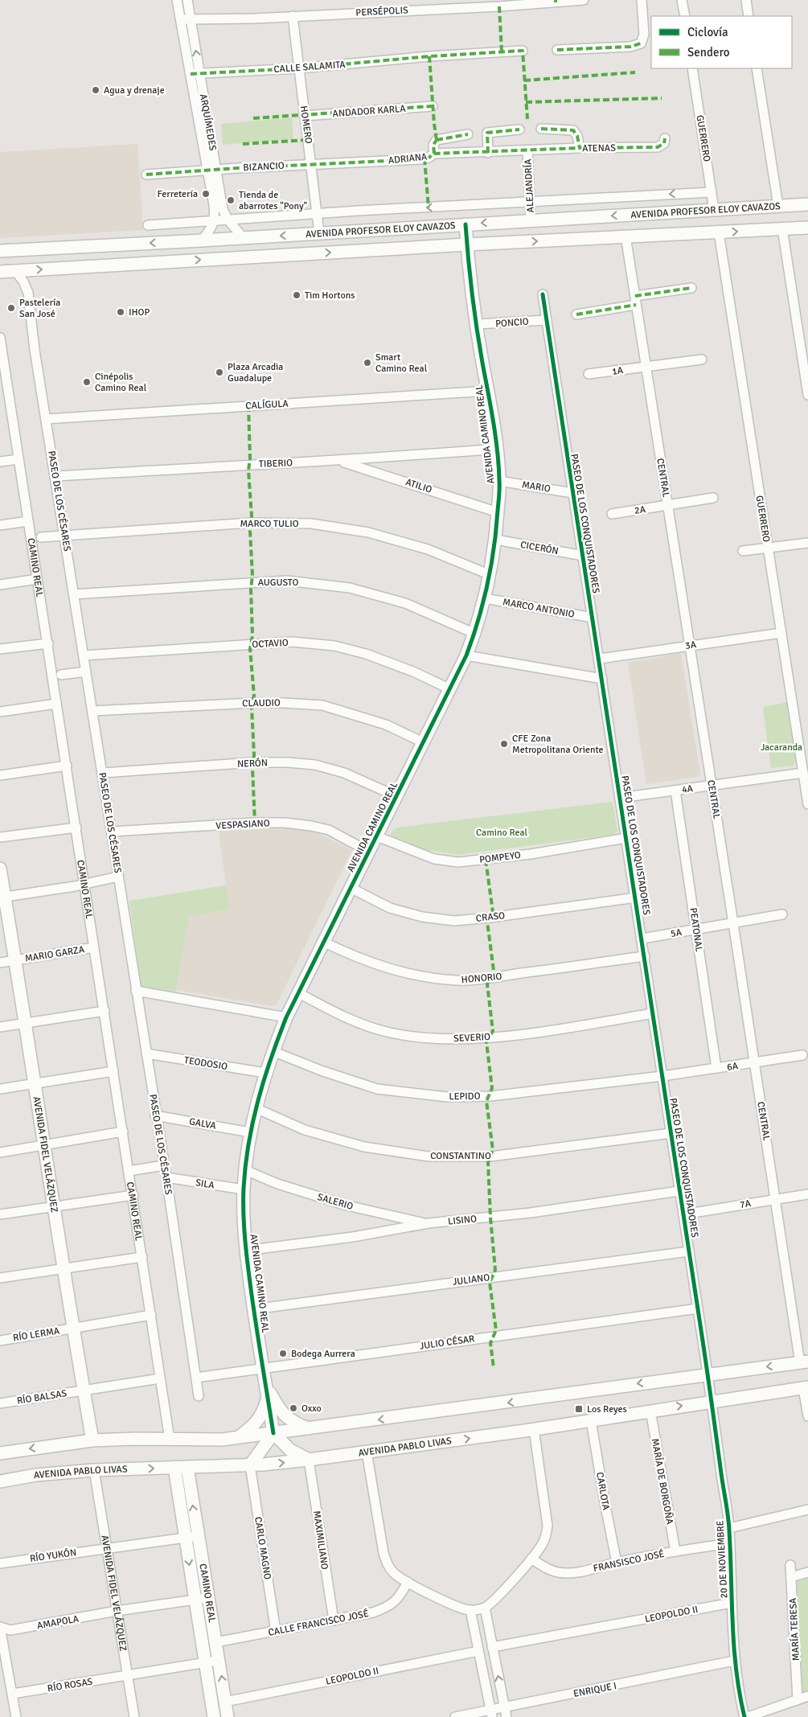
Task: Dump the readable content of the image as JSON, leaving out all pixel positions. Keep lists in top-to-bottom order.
{
  "streets": {
    "main road": [
      "AVENIDA PROFESOR ELOY CAVAZOS",
      "AVENIDA CAMINO REAL",
      "CAMINO REAL",
      "AVENIDA FIDEL VELÁZQUEZ",
      "AVENIDA PABLO LIVAS"
    ],
    "street": [
      "PERSÉPOLIS",
      "CALLE SALAMITA",
      "ANDADOR KARLA",
      "ARQUÍMEDES",
      "HOMERO",
      "GUERRERO",
      "ATENAS",
      "ADRIANA",
      "BIZANCIO",
      "ALEJANDRÍA",
      "PONCIO",
      "1A",
      "CALÍGULA",
      "TIBERIO",
      "CENTRAL",
      "ATILIO",
      "MARIO",
      "PASEO DE LOS CÉSARES",
      "2A",
      "MARCO TULIO",
      "PASEO DE LOS CONQUISTADORES",
      "CICERÓN",
      "AUGUSTO",
      "MARCO ANTONIO",
      "OCTAVIO",
      "3A",
      "CLAUDIO",
      "NERÓN",
      "4A",
      "VESPASIANO",
      "POMPEYO",
      "CRASO",
      "PEATONAL",
      "5A",
      "MARIO GARZA",
      "HONORIO",
      "SEVERIO",
      "TEODOSIO",
      "6A",
      "LEPIDO",
      "GALVA",
      "CONSTANTINO",
      "SILA",
      "SALERIO",
      "7A",
      "LISINO",
      "JULIANO",
      "RÍO LERMA",
      "JULIO CÉSAR",
      "RÍO BALSAS",
      "MARÍA DE BORGOÑA",
      "CARLOTA",
      "MAXIMILIANO",
      "CARLO MAGNO",
      "RÍO YUKÓN",
      "20 DE NOVIEMBRE",
      "FRANSISCO JOSÉ",
      "LEOPOLDO II",
      "AMAPOLA",
      "CALLE FRANCISCO JOSÉ",
      "MARÍA TERESA",
      "RÍO ROSAS",
      "ENRIQUE I"
    ]
  },
  "crossings": [
    ["PERSÉPOLIS", "ARQUÍMEDES"],
    ["PERSÉPOLIS", "HOMERO"],
    ["CALLE SALAMITA", "ARQUÍMEDES"],
    ["CALLE SALAMITA", "HOMERO"],
    ["ANDADOR KARLA", "HOMERO"],
    ["ARQUÍMEDES", "BIZANCIO"],
    ["ARQUÍMEDES", "AVENIDA PROFESOR ELOY CAVAZOS"],
    ["HOMERO", "ADRIANA"],
    ["HOMERO", "BIZANCIO"],
    ["HOMERO", "AVENIDA PROFESOR ELOY CAVAZOS"],
    ["GUERRERO", "AVENIDA PROFESOR ELOY CAVAZOS"],
    ["GUERRERO", "3A"],
    ["GUERRERO", "4A"],
    ["ATENAS", "ADRIANA"],
    ["ATENAS", "ALEJANDRÍA"],
    ["ADRIANA", "BIZANCIO"],
    ["ADRIANA", "ALEJANDRÍA"],
    ["ALEJANDRÍA", "AVENIDA PROFESOR ELOY CAVAZOS"],
    ["AVENIDA PROFESOR ELOY CAVAZOS", "AVENIDA CAMINO REAL"],
    ["AVENIDA PROFESOR ELOY CAVAZOS", "CENTRAL"],
    ["AVENIDA PROFESOR ELOY CAVAZOS", "PASEO DE LOS CÉSARES"],
    ["PONCIO", "AVENIDA CAMINO REAL"],
    ["PONCIO", "PASEO DE LOS CONQUISTADORES"],
    ["1A", "CENTRAL"],
    ["CALÍGULA", "AVENIDA CAMINO REAL"],
    ["CALÍGULA", "PASEO DE LOS CÉSARES"],
    ["AVENIDA CAMINO REAL", "TIBERIO"],
    ["AVENIDA CAMINO REAL", "ATILIO"],
    ["AVENIDA CAMINO REAL", "MARIO"],
    ["AVENIDA CAMINO REAL", "MARCO TULIO"],
    ["AVENIDA CAMINO REAL", "CICERÓN"],
    ["AVENIDA CAMINO REAL", "AUGUSTO"],
    ["AVENIDA CAMINO REAL", "MARCO ANTONIO"],
    ["AVENIDA CAMINO REAL", "OCTAVIO"],
    ["AVENIDA CAMINO REAL", "CLAUDIO"],
    ["AVENIDA CAMINO REAL", "NERÓN"],
    ["AVENIDA CAMINO REAL", "VESPASIANO"],
    ["AVENIDA CAMINO REAL", "POMPEYO"],
    ["AVENIDA CAMINO REAL", "CRASO"],
    ["AVENIDA CAMINO REAL", "HONORIO"],
    ["AVENIDA CAMINO REAL", "SEVERIO"],
    ["AVENIDA CAMINO REAL", "TEODOSIO"],
    ["AVENIDA CAMINO REAL", "LEPIDO"],
    ["AVENIDA CAMINO REAL", "GALVA"],
    ["AVENIDA CAMINO REAL", "CONSTANTINO"],
    ["AVENIDA CAMINO REAL", "SILA"],
    ["AVENIDA CAMINO REAL", "SALERIO"],
    ["AVENIDA CAMINO REAL", "LISINO"],
    ["AVENIDA CAMINO REAL", "JULIANO"],
    ["AVENIDA CAMINO REAL", "JULIO CÉSAR"],
    ["TIBERIO", "ATILIO"],
    ["TIBERIO", "PASEO DE LOS CÉSARES"],
    ["CENTRAL", "2A"],
    ["CENTRAL", "3A"],
    ["CENTRAL", "4A"],
    ["CENTRAL", "5A"],
    ["CENTRAL", "6A"],
    ["CENTRAL", "7A"],
    ["MARIO", "PASEO DE LOS CONQUISTADORES"],
    ["PASEO DE LOS CÉSARES", "MARCO TULIO"],
    ["PASEO DE LOS CÉSARES", "AUGUSTO"],
    ["PASEO DE LOS CÉSARES", "OCTAVIO"],
    ["PASEO DE LOS CÉSARES", "CLAUDIO"],
    ["PASEO DE LOS CÉSARES", "NERÓN"],
    ["PASEO DE LOS CÉSARES", "VESPASIANO"],
    ["PASEO DE LOS CÉSARES", "TEODOSIO"],
    ["PASEO DE LOS CÉSARES", "GALVA"],
    ["PASEO DE LOS CÉSARES", "SILA"],
    ["PASEO DE LOS CÉSARES", "JULIO CÉSAR"],
    ["PASEO DE LOS CONQUISTADORES", "CICERÓN"],
    ["PASEO DE LOS CONQUISTADORES", "MARCO ANTONIO"],
    ["PASEO DE LOS CONQUISTADORES", "3A"],
    ["PASEO DE LOS CONQUISTADORES", "4A"],
    ["PASEO DE LOS CONQUISTADORES", "POMPEYO"],
    ["PASEO DE LOS CONQUISTADORES", "CRASO"],
    ["PASEO DE LOS CONQUISTADORES", "5A"],
    ["PASEO DE LOS CONQUISTADORES", "HONORIO"],
    ["PASEO DE LOS CONQUISTADORES", "SEVERIO"],
    ["PASEO DE LOS CONQUISTADORES", "6A"],
    ["PASEO DE LOS CONQUISTADORES", "LEPIDO"],
    ["PASEO DE LOS CONQUISTADORES", "CONSTANTINO"],
    ["PASEO DE LOS CONQUISTADORES", "7A"],
    ["PASEO DE LOS CONQUISTADORES", "LISINO"],
    ["PASEO DE LOS CONQUISTADORES", "JULIANO"],
    ["PASEO DE LOS CONQUISTADORES", "JULIO CÉSAR"],
    ["PASEO DE LOS CONQUISTADORES", "20 DE NOVIEMBRE"],
    ["CAMINO REAL", "MARIO GARZA"],
    ["CAMINO REAL", "RÍO LERMA"],
    ["CAMINO REAL", "RÍO BALSAS"],
    ["CAMINO REAL", "AVENIDA PABLO LIVAS"],
    ["CAMINO REAL", "RÍO YUKÓN"],
    ["CAMINO REAL", "LEOPOLDO II"],
    ["CAMINO REAL", "AMAPOLA"],
    ["CAMINO REAL", "CALLE FRANCISCO JOSÉ"],
    ["CAMINO REAL", "RÍO ROSAS"],
    ["4A", "PEATONAL"],
    ["PEATONAL", "5A"],
    ["PEATONAL", "6A"],
    ["MARIO GARZA", "AVENIDA FIDEL VELÁZQUEZ"],
    ["6A", "LEPIDO"],
    ["AVENIDA FIDEL VELÁZQUEZ", "RÍO LERMA"],
    ["AVENIDA FIDEL VELÁZQUEZ", "RÍO BALSAS"],
    ["AVENIDA FIDEL VELÁZQUEZ", "AVENIDA PABLO LIVAS"],
    ["AVENIDA FIDEL VELÁZQUEZ", "RÍO YUKÓN"],
    ["AVENIDA FIDEL VELÁZQUEZ", "AMAPOLA"],
    ["AVENIDA FIDEL VELÁZQUEZ", "RÍO ROSAS"],
    ["SALERIO", "LISINO"],
    ["AVENIDA PABLO LIVAS", "MARÍA DE BORGOÑA"],
    ["AVENIDA PABLO LIVAS", "CARLOTA"],
    ["AVENIDA PABLO LIVAS", "MAXIMILIANO"],
    ["AVENIDA PABLO LIVAS", "CARLO MAGNO"],
    ["AVENIDA PABLO LIVAS", "20 DE NOVIEMBRE"],
    ["MARÍA DE BORGOÑA", "FRANSISCO JOSÉ"],
    ["CARLOTA", "FRANSISCO JOSÉ"],
    ["MAXIMILIANO", "CALLE FRANCISCO JOSÉ"],
    ["CARLO MAGNO", "CALLE FRANCISCO JOSÉ"],
    ["20 DE NOVIEMBRE", "FRANSISCO JOSÉ"],
    ["20 DE NOVIEMBRE", "LEOPOLDO II"],
    ["20 DE NOVIEMBRE", "ENRIQUE I"]
  ],
  "parks": ["Jacaranda", "Camino Real"],
  "places": {
    "other": [
      "Agua y drenaje",
      "Ferretería",
      "Tienda de abarrotes \"Pony\"",
      "Tim Hortons",
      "Pastelería San José",
      "IHOP",
      "Smart Camino Real",
      "Plaza Arcadia Guadalupe",
      "Cinépolis Camino Real",
      "CFE Zona Metropolitana Oriente",
      "Bodega Aurrera",
      "Oxxo"
    ],
    "transit": ["Los Reyes"]
  },
  "legend": ["Ciclovía", "Sendero"]
}
